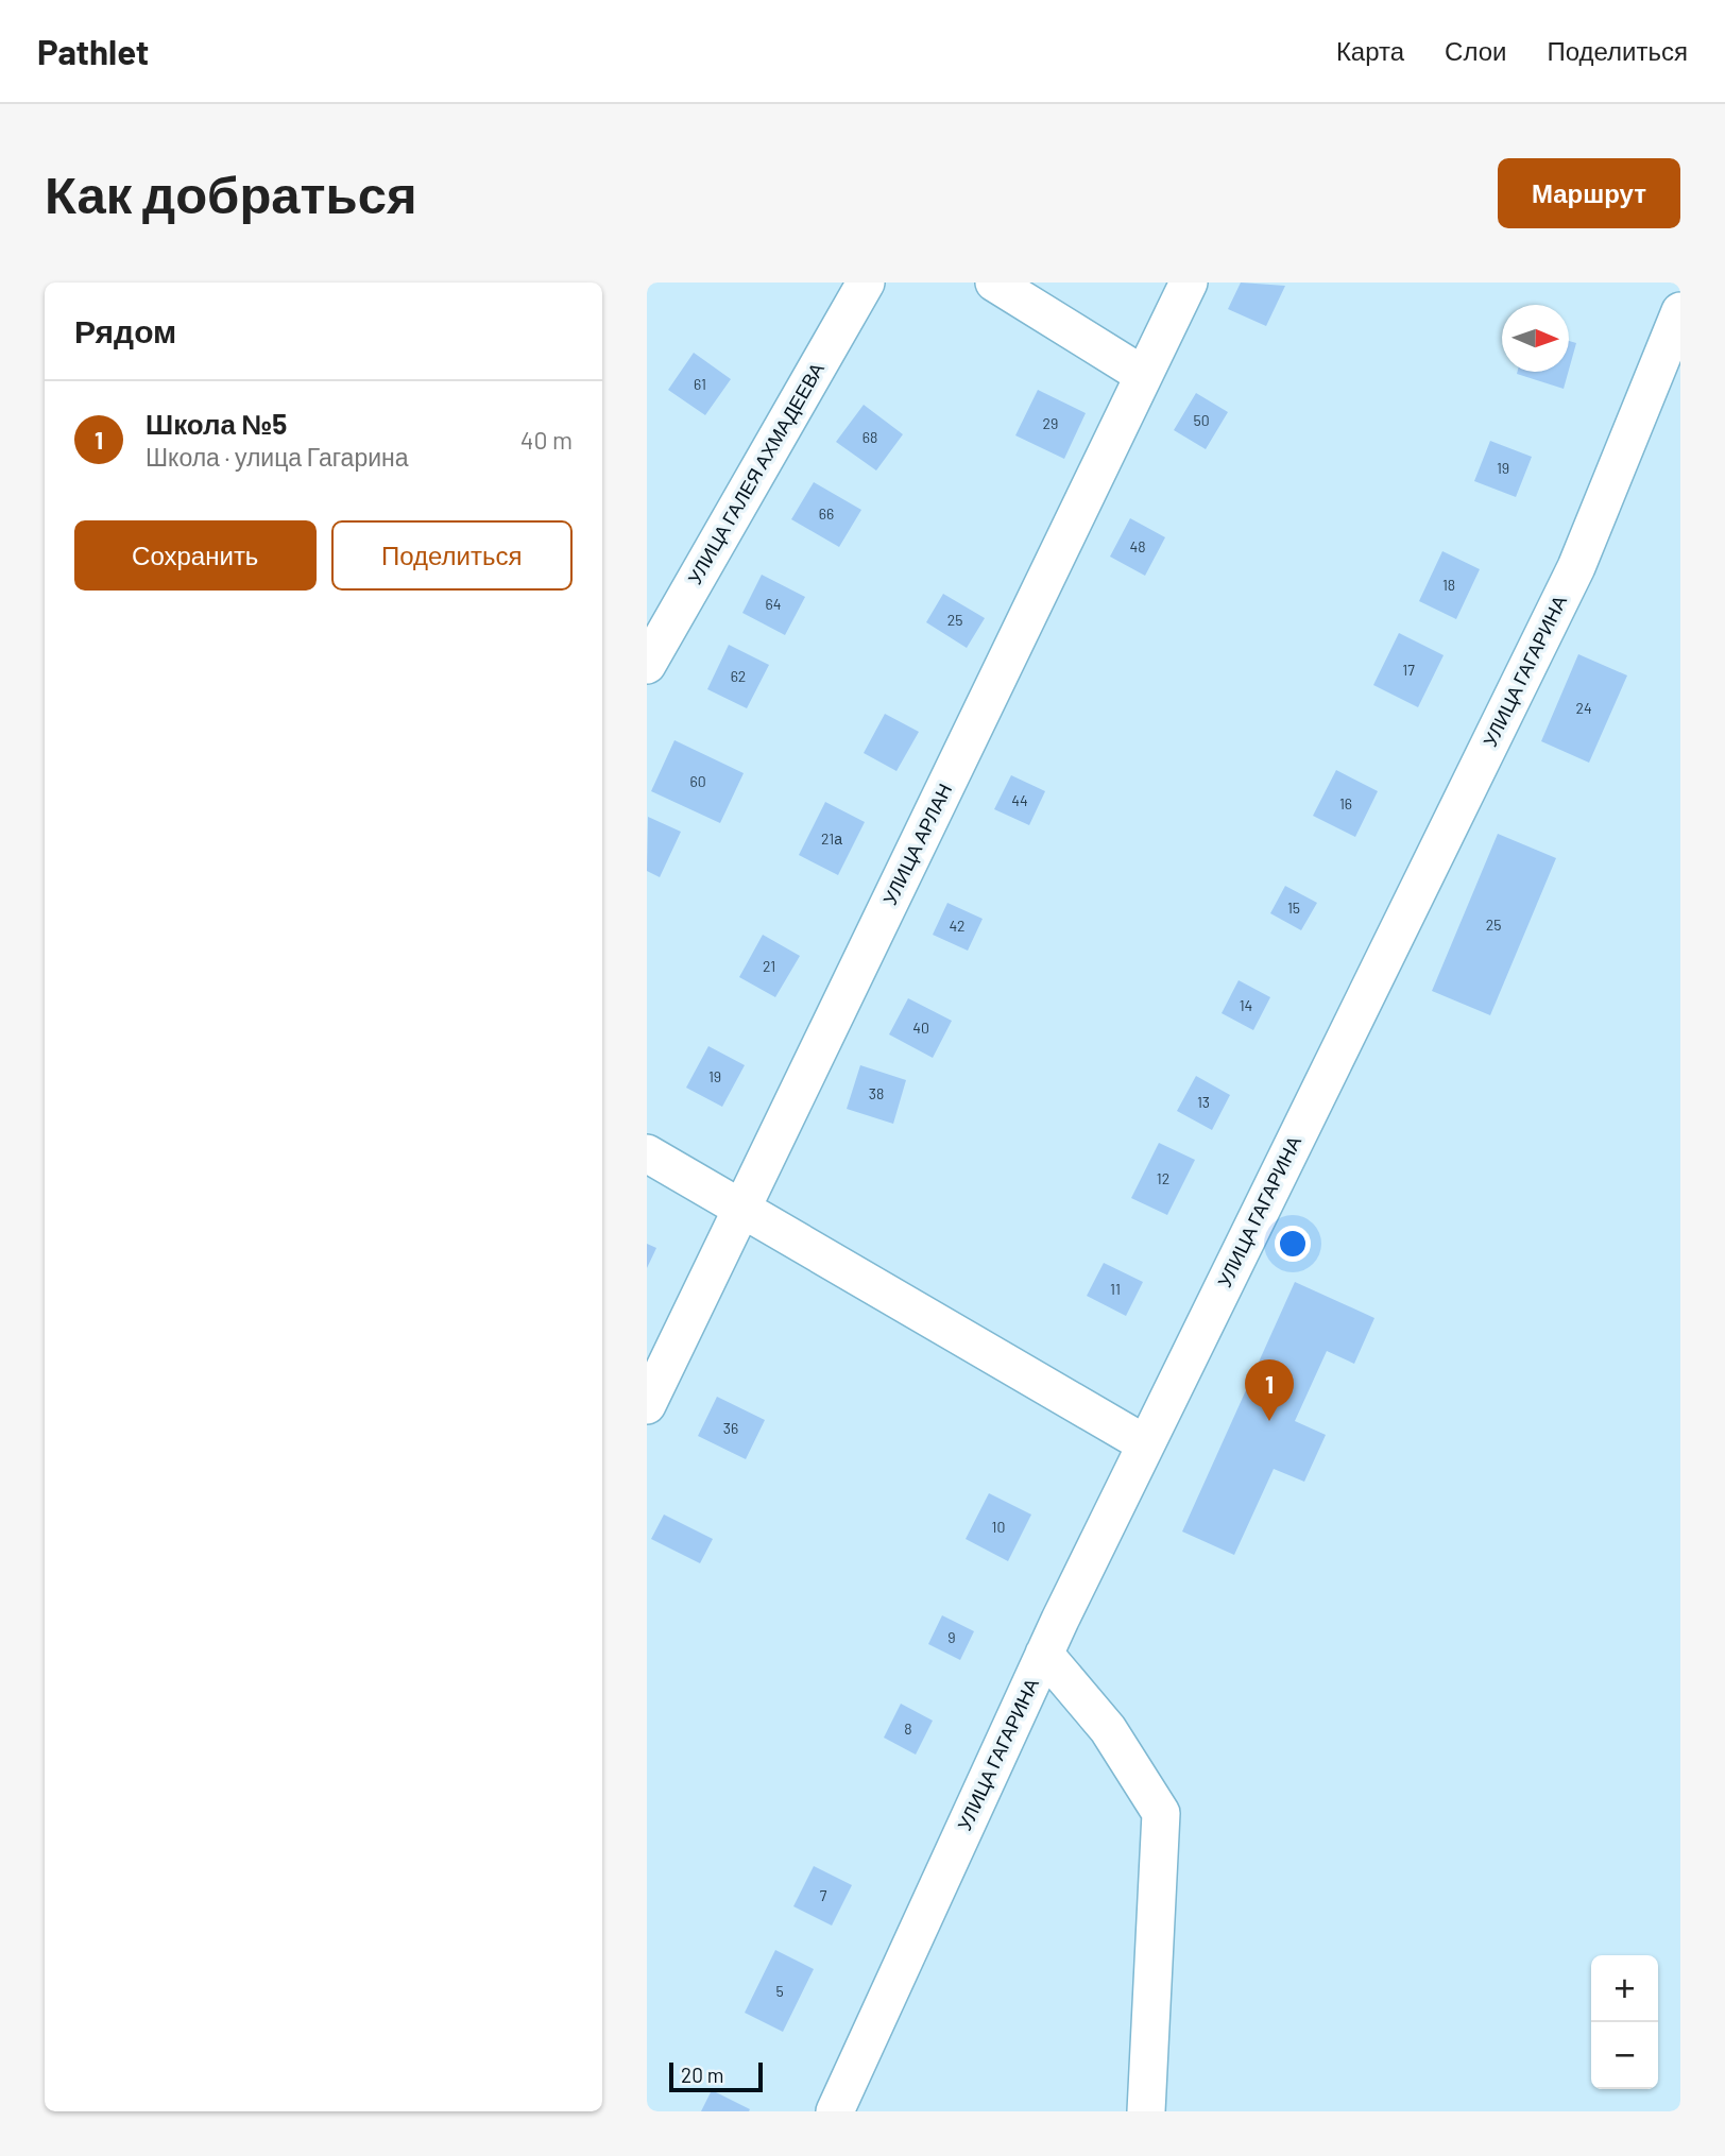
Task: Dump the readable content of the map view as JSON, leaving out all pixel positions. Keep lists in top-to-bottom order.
{
  "streets": {
    "street": ["УЛИЦА ГАЛЕЯ АХМАДЕЕВА", "УЛИЦА ГАГАРИНА", "УЛИЦА АРЛАН"]
  },
  "house_numbers": [
    "61",
    "50",
    "29",
    "68",
    "19",
    "66",
    "48",
    "18",
    "64",
    "25",
    "17",
    "62",
    "24",
    "60",
    "44",
    "16",
    "21а",
    "15",
    "25",
    "42",
    "21",
    "14",
    "40",
    "19",
    "38",
    "13",
    "12",
    "11",
    "36",
    "10",
    "9",
    "8",
    "7",
    "5"
  ],
  "scale_bar": "20 m",
  "north": "right",
  "page": {
    "header": "Pathlet",
    "nav": ["Карта", "Слои", "Поделиться"],
    "buttons": [
      "Маршрут",
      ["Сохранить", "Поделиться"]
    ],
    "title": "Как добраться",
    "heading": "Рядом",
    "list": [
      {
        "mark": "1",
        "name": "Школа №5",
        "note": "Школа · улица Гагарина",
        "value": "40 m"
      }
    ],
    "pins": "1",
    "map_buttons": ["+", "−"],
    "scale": "20 m"
  }
}
